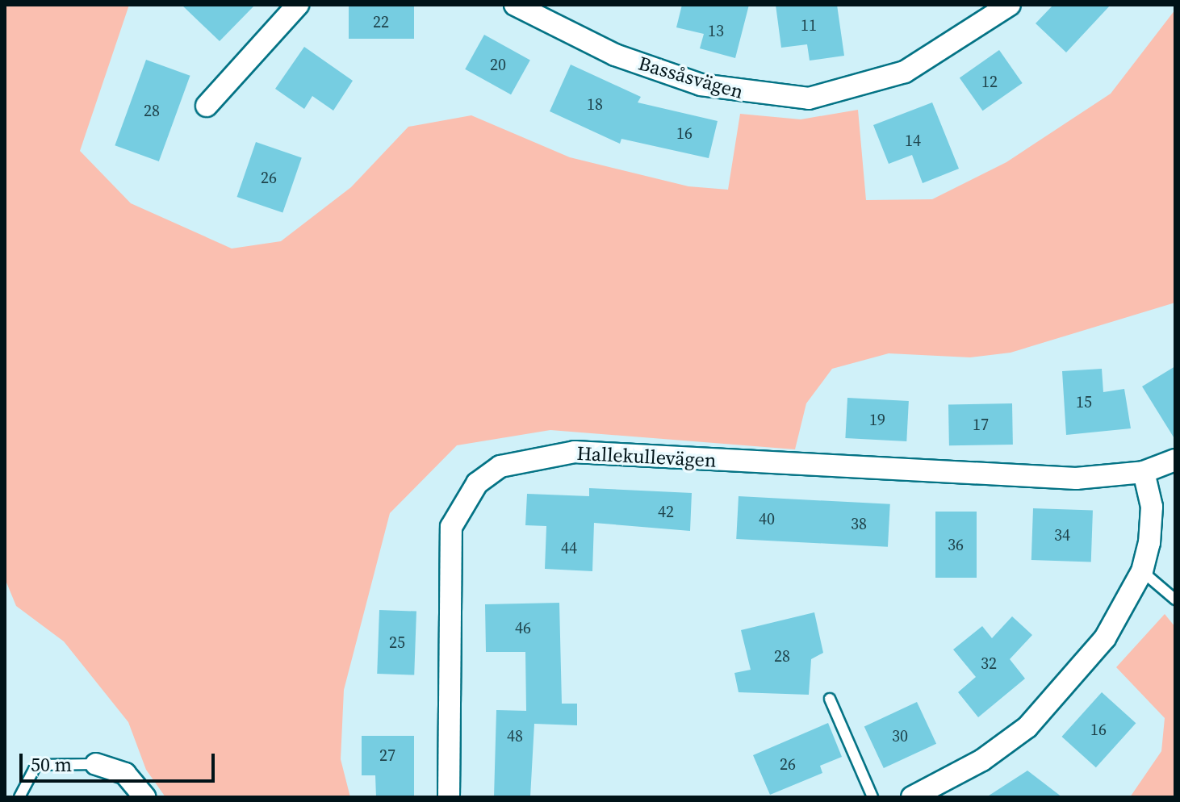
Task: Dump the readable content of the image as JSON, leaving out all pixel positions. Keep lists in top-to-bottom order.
{
  "streets": {
    "street": ["Bassåsvägen", "Hallekullevägen"]
  },
  "house_numbers": [
    "22",
    "11",
    "13",
    "20",
    "12",
    "18",
    "28",
    "16",
    "14",
    "26",
    "15",
    "19",
    "17",
    "42",
    "40",
    "38",
    "34",
    "36",
    "44",
    "46",
    "25",
    "28",
    "32",
    "16",
    "48",
    "30",
    "27",
    "26"
  ],
  "scale_bar": "50 m"
}
